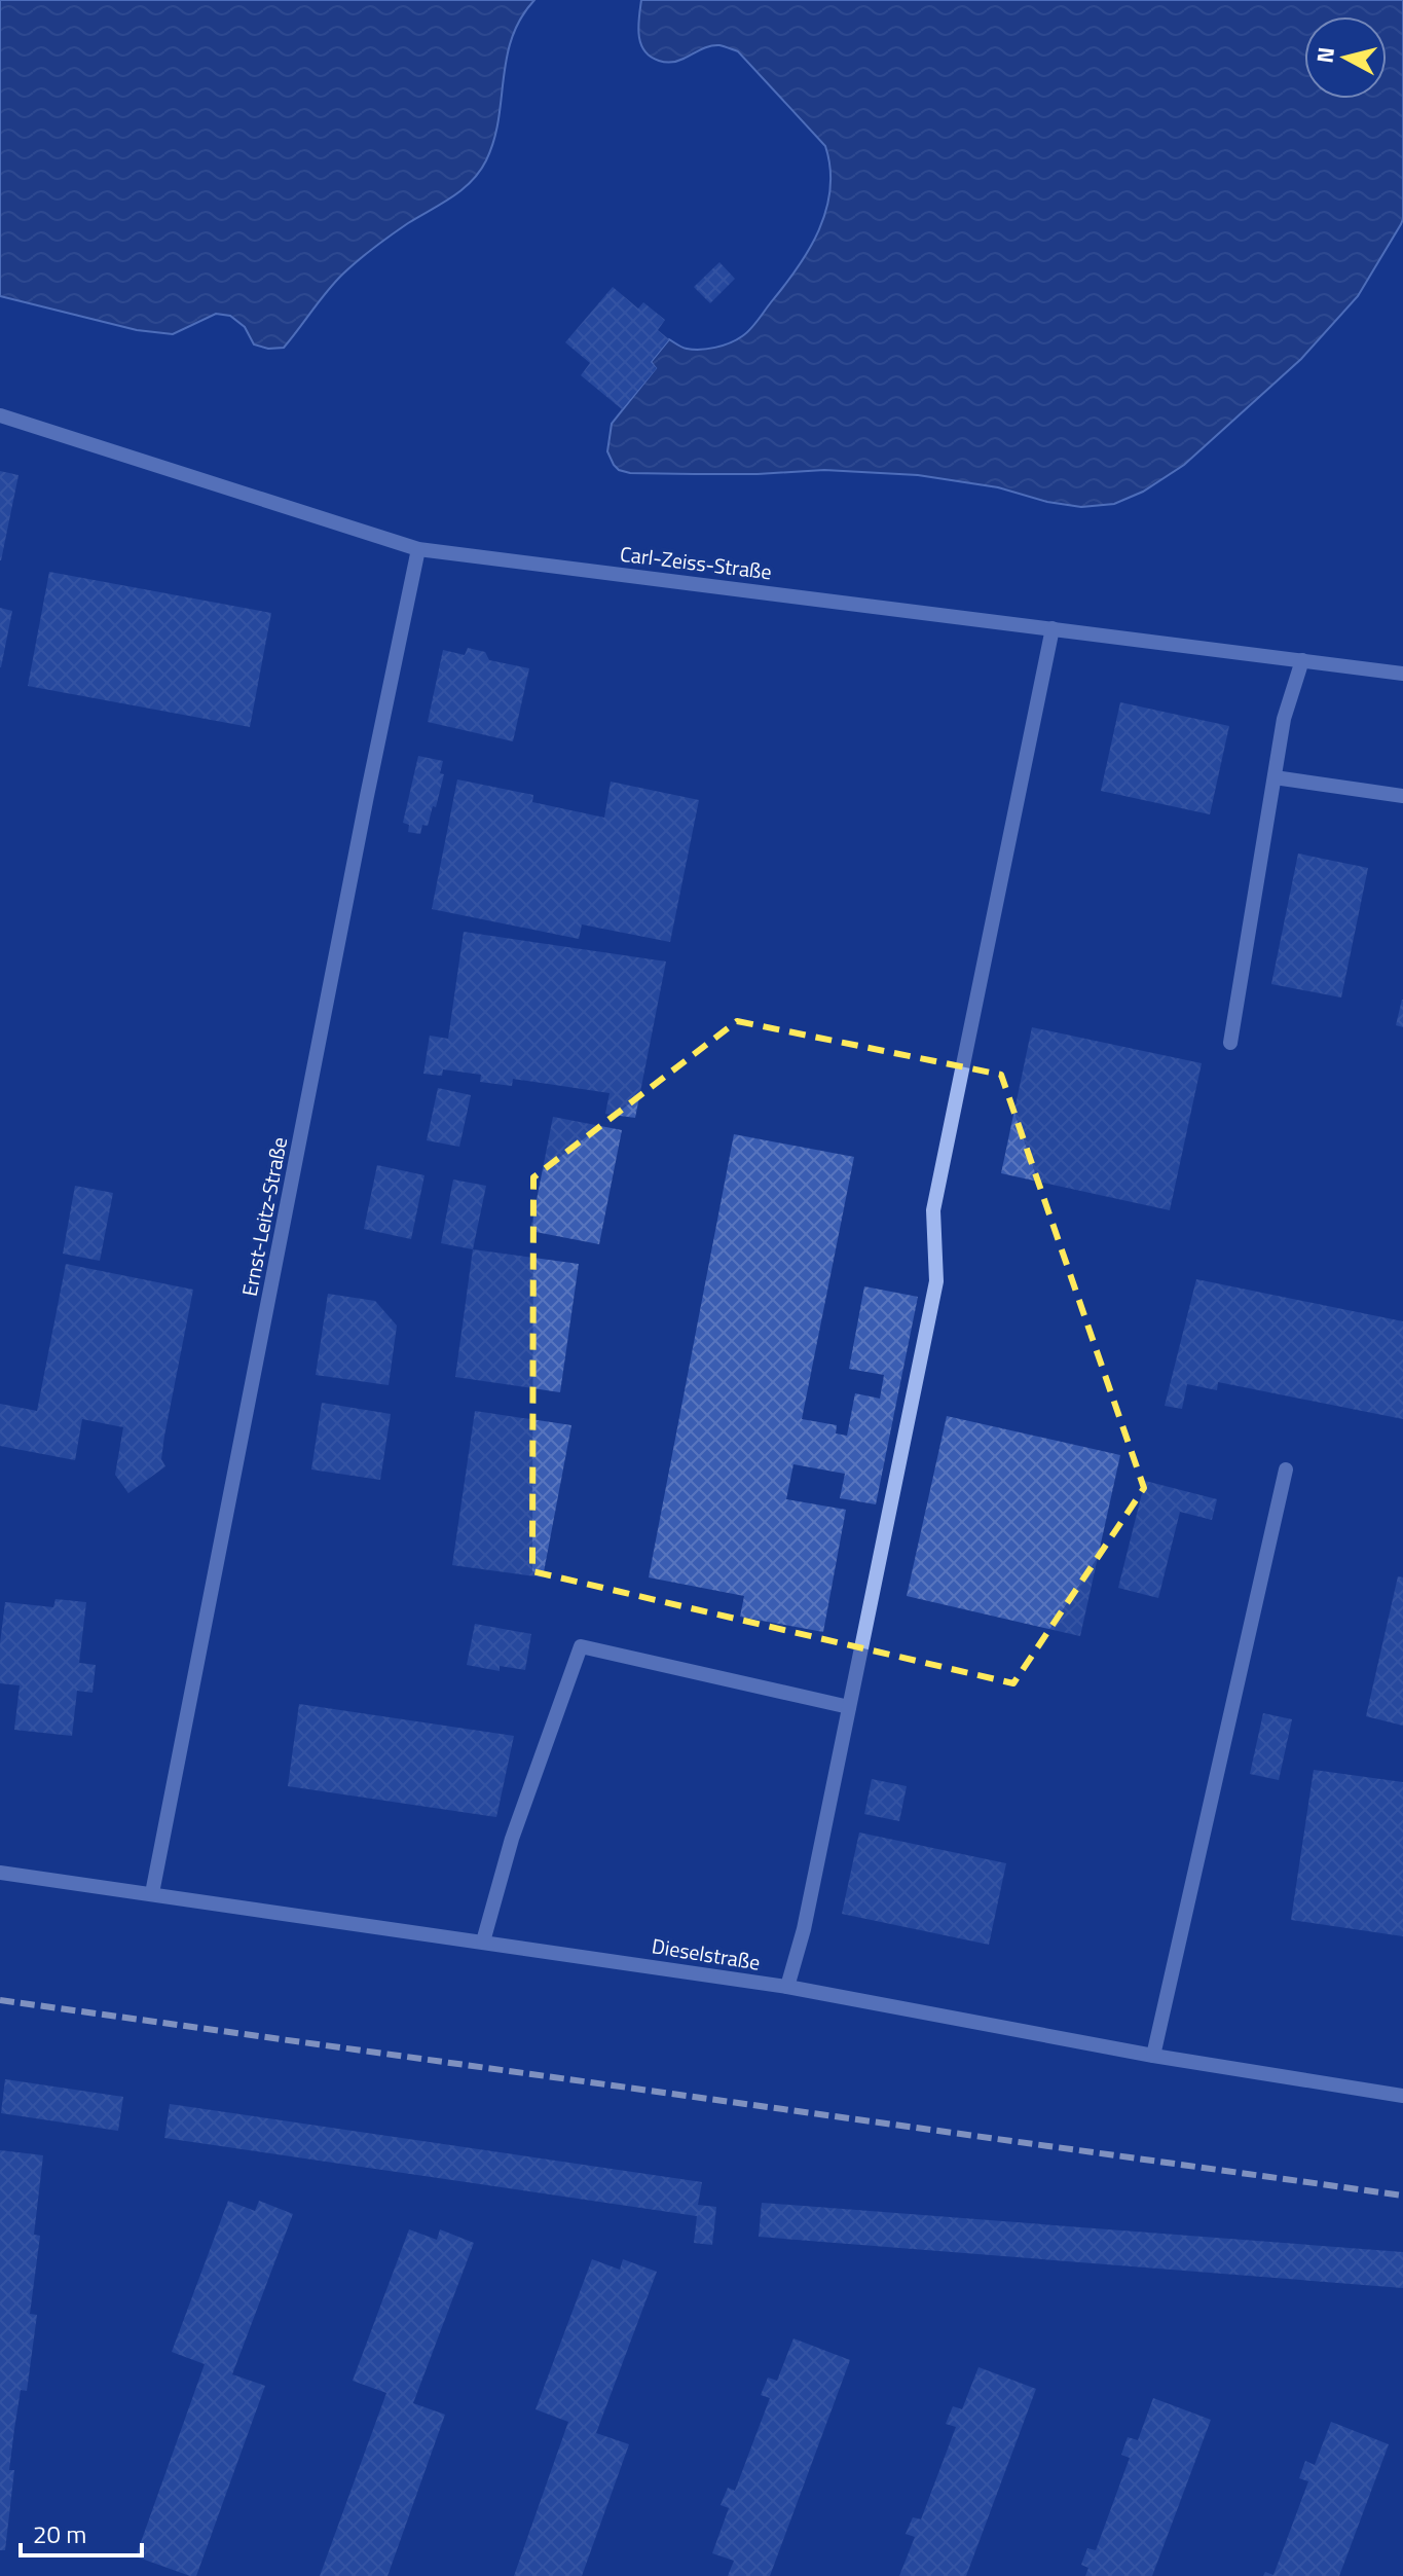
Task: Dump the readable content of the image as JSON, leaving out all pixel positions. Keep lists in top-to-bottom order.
{
  "streets": {
    "street": ["Carl-Zeiss-Straße", "Ernst-Leitz-Straße", "Dieselstraße"]
  },
  "crossings": [
    ["Carl-Zeiss-Straße", "Ernst-Leitz-Straße"],
    ["Ernst-Leitz-Straße", "Dieselstraße"]
  ],
  "scale_bar": "20 m",
  "north": "left"
}
